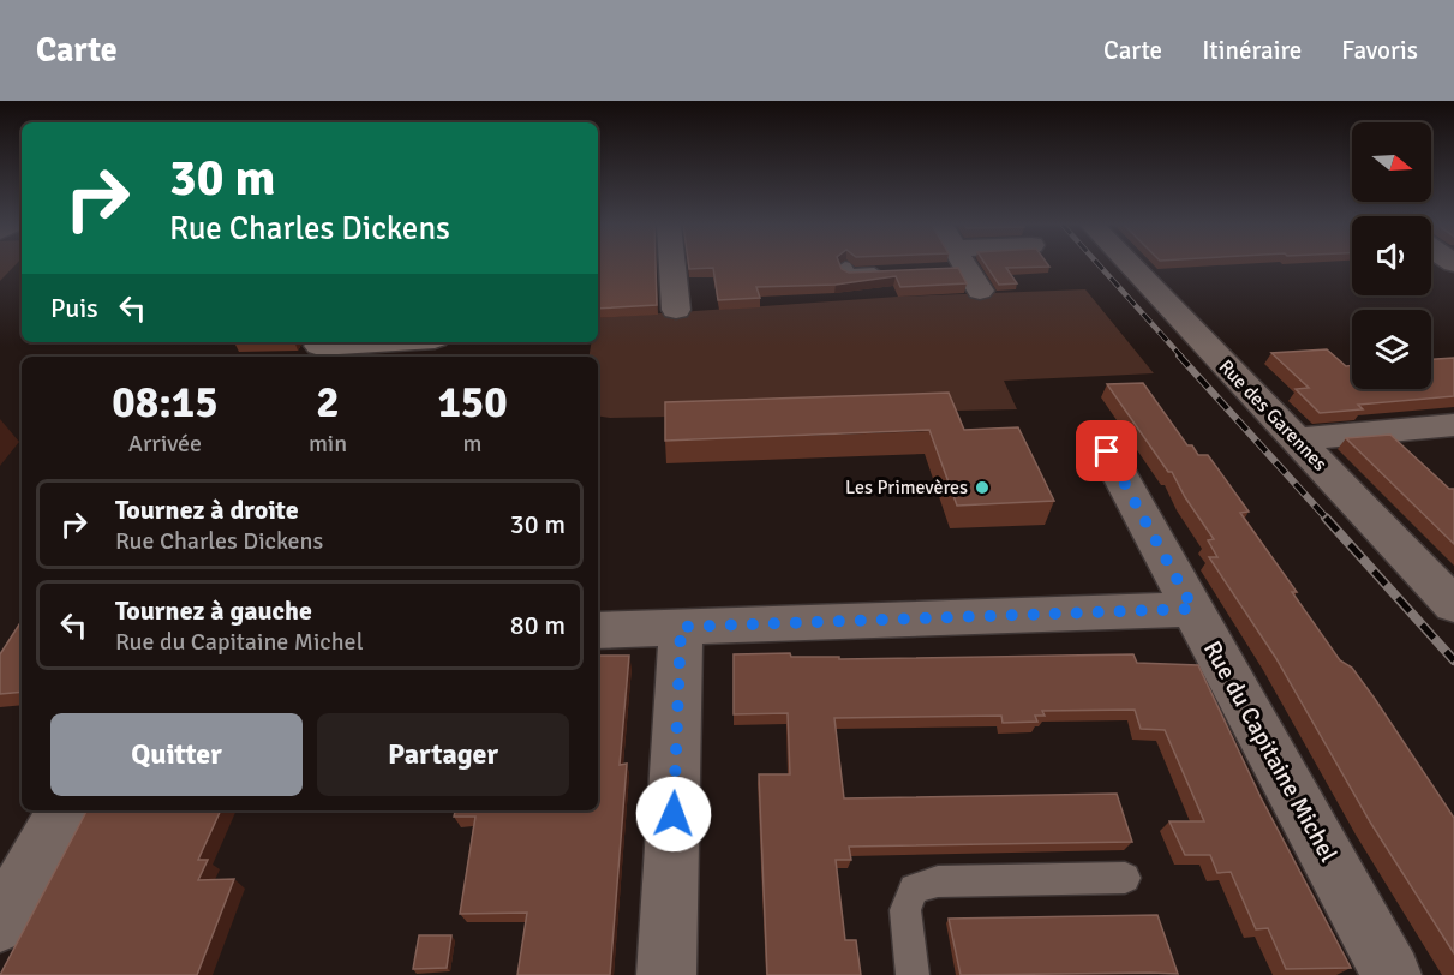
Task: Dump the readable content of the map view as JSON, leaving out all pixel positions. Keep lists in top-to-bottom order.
{
  "streets": {
    "street": ["Rue des Garennes", "Rue du Capitaine Michel"]
  },
  "places": ["Les Primevères"],
  "north": "right",
  "page": {
    "header": "Carte",
    "nav": ["Carte", "Itinéraire", "Favoris"],
    "turn": ["30 m", "Rue Charles Dickens"],
    "then": "Puis",
    "eta": [
      "08:15",
      "Arrivée",
      "2",
      "min",
      "150",
      "m"
    ],
    "list": [
      {
        "name": "Tournez à droite",
        "note": "Rue Charles Dickens",
        "value": "30 m"
      },
      {
        "name": "Tournez à gauche",
        "note": "Rue du Capitaine Michel",
        "value": "80 m"
      }
    ],
    "buttons": ["Quitter", "Partager"]
  }
}
